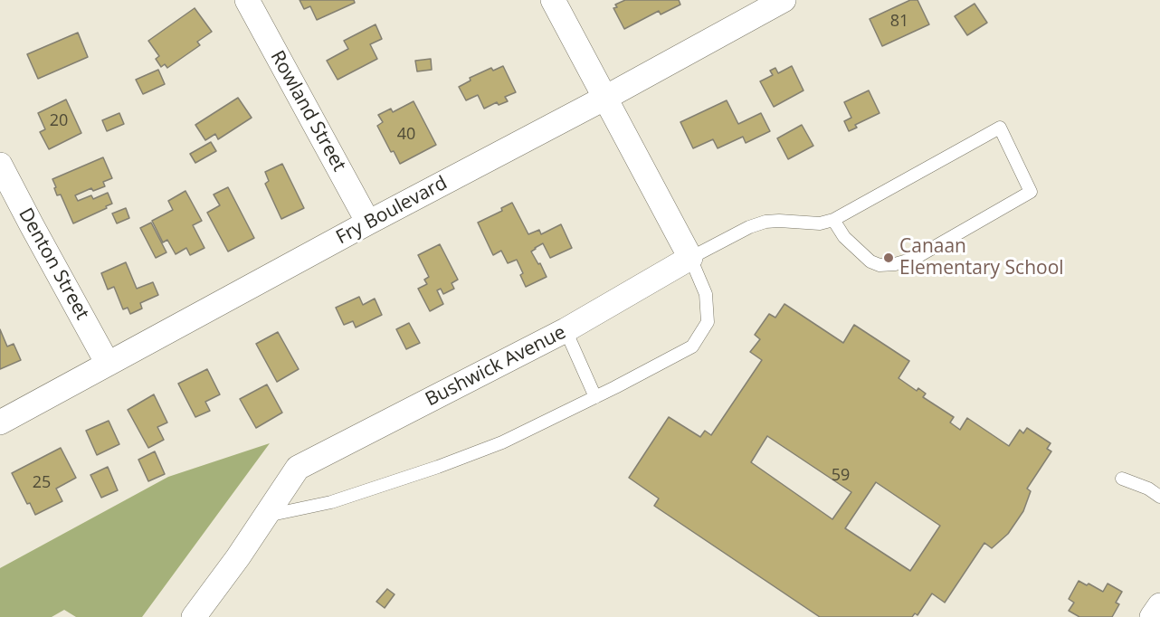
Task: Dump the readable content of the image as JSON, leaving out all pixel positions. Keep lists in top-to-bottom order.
{
  "streets": {
    "street": [
      "Rowland Street",
      "Fry Boulevard",
      "Denton Street",
      "Bushwick Avenue"
    ]
  },
  "crossings": [
    ["Rowland Street", "Fry Boulevard"],
    ["Fry Boulevard", "Denton Street"]
  ],
  "places": ["Canaan Elementary School"],
  "house_numbers": [
    "81",
    "20",
    "40",
    "59",
    "25"
  ]
}
